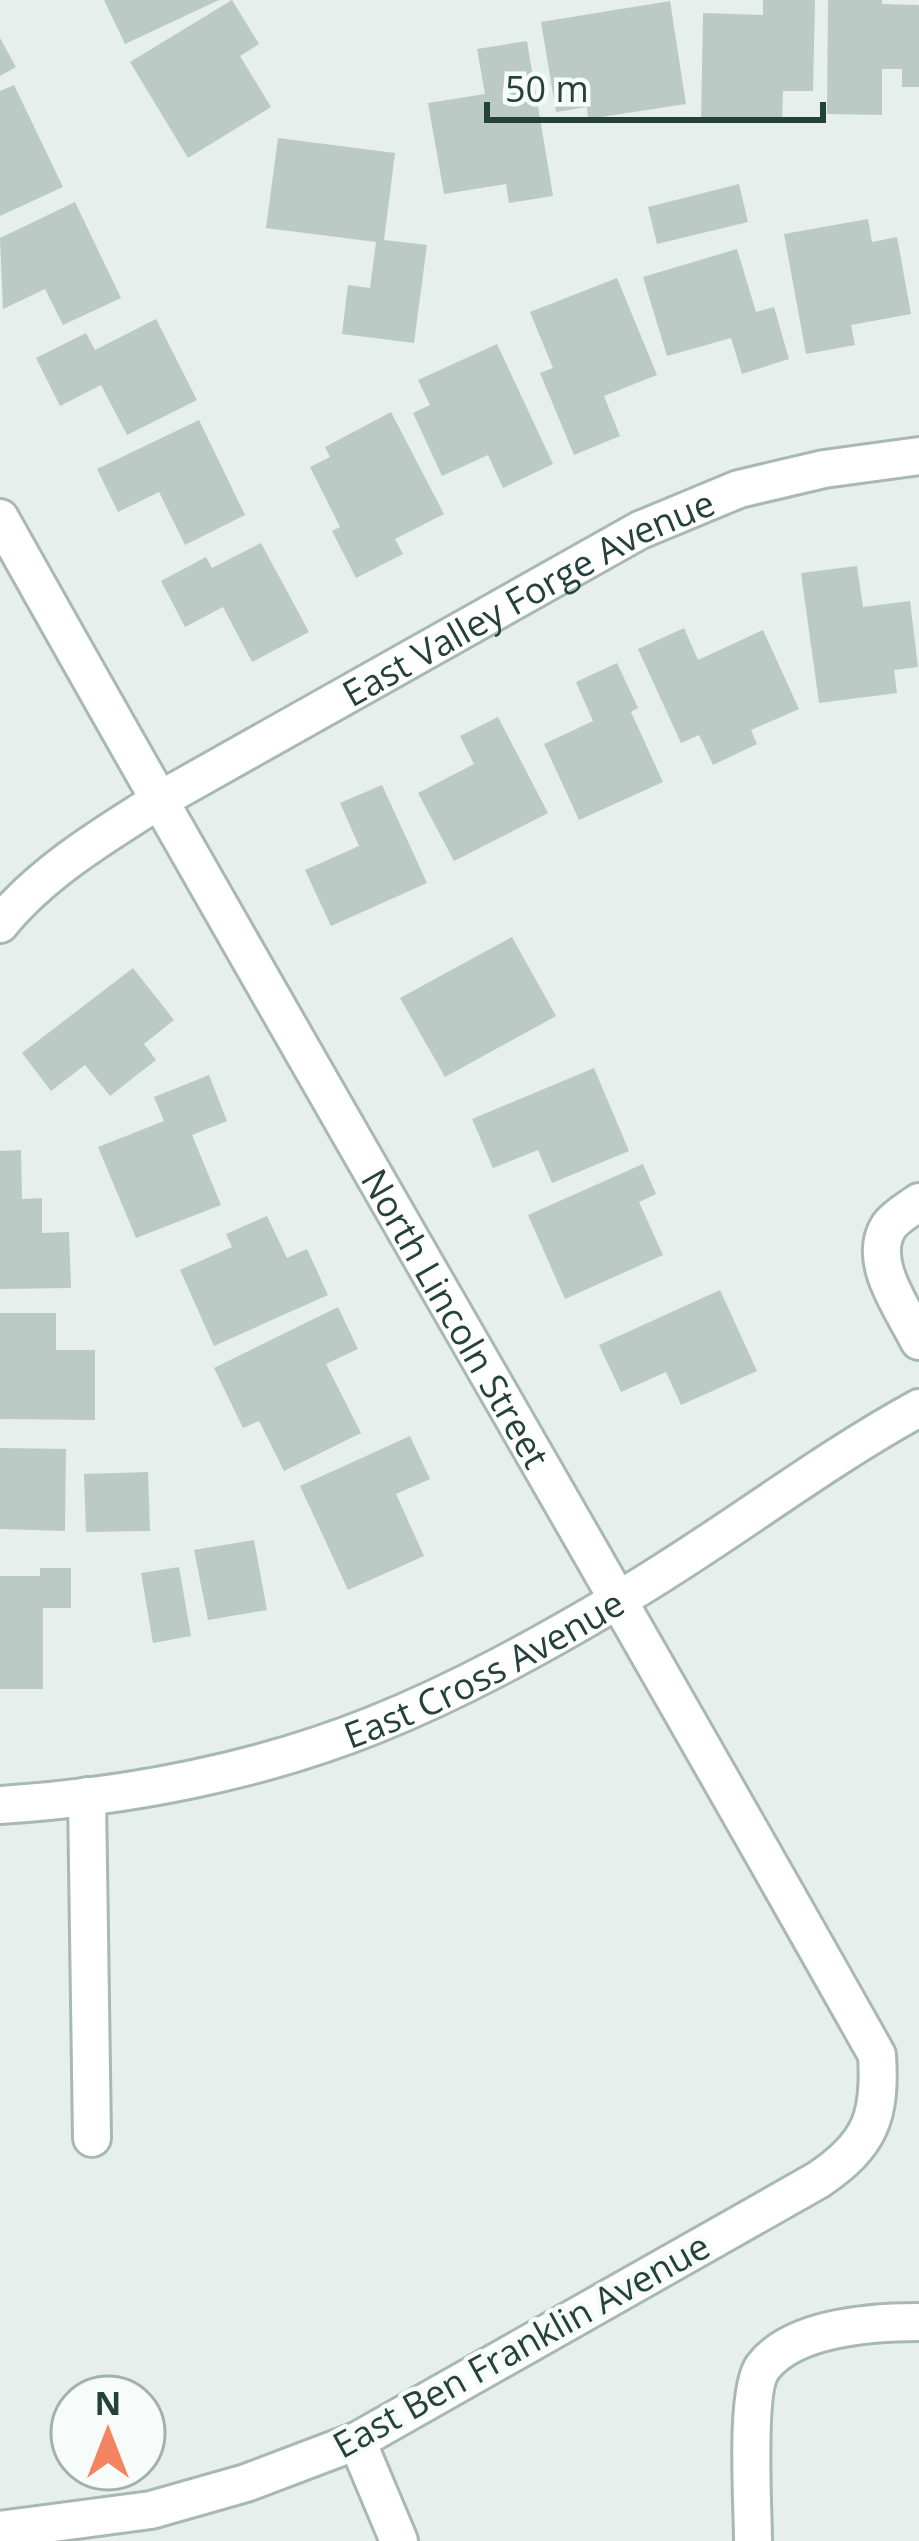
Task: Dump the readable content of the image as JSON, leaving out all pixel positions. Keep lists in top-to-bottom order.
{
  "streets": {
    "street": [
      "East Valley Forge Avenue",
      "North Lincoln Street",
      "East Cross Avenue",
      "East Ben Franklin Avenue"
    ]
  },
  "crossings": [
    ["East Valley Forge Avenue", "North Lincoln Street"],
    ["North Lincoln Street", "East Cross Avenue"],
    ["North Lincoln Street", "East Ben Franklin Avenue"]
  ],
  "scale_bar": "50 m",
  "north": "top"
}
